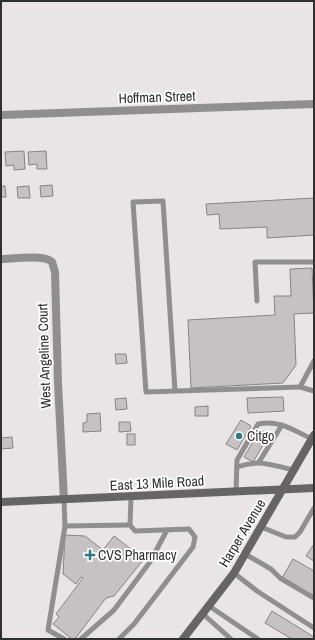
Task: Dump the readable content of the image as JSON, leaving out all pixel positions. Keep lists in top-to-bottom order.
{
  "streets": {
    "main road": ["East 13 Mile Road", "Harper Avenue"],
    "street": ["Hoffman Street", "West Angeline Court"]
  },
  "crossings": [
    ["West Angeline Court", "East 13 Mile Road"],
    ["East 13 Mile Road", "Harper Avenue"]
  ],
  "places": {
    "other": ["Citgo"],
    "health": ["CVS Pharmacy"]
  }
}
